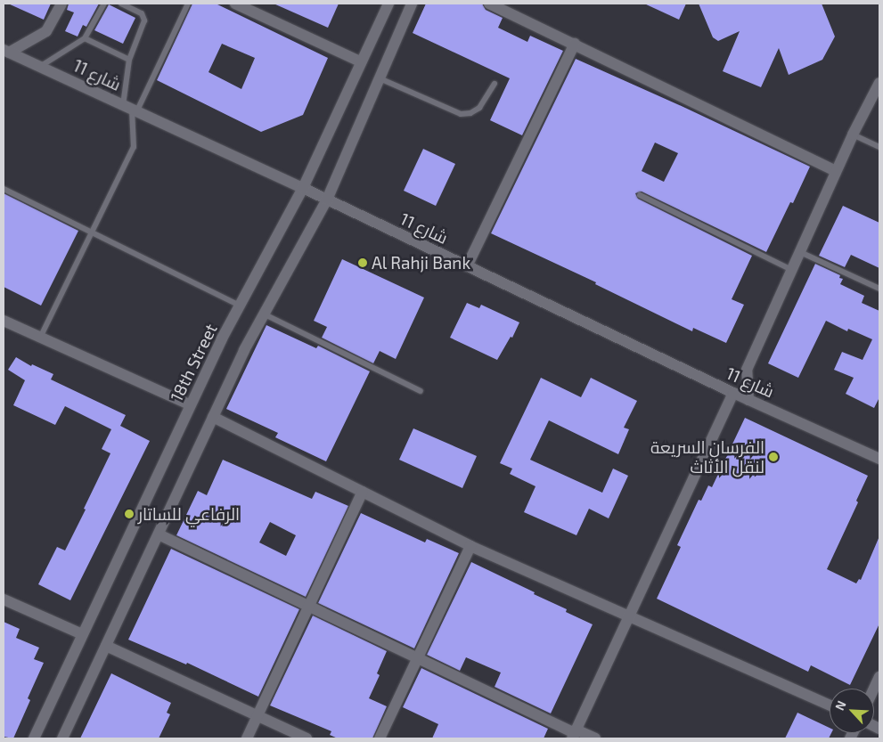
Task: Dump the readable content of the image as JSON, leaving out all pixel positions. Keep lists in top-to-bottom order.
{
  "streets": {
    "street": ["شارع 11", "18th Street"]
  },
  "crossings": [
    ["شارع 11", "18th Street"]
  ],
  "places": ["Al Rahji Bank", "الفرسان السريعة لنقل الأثاث", "الرفاعي للساتار"],
  "north": "top left"
}
